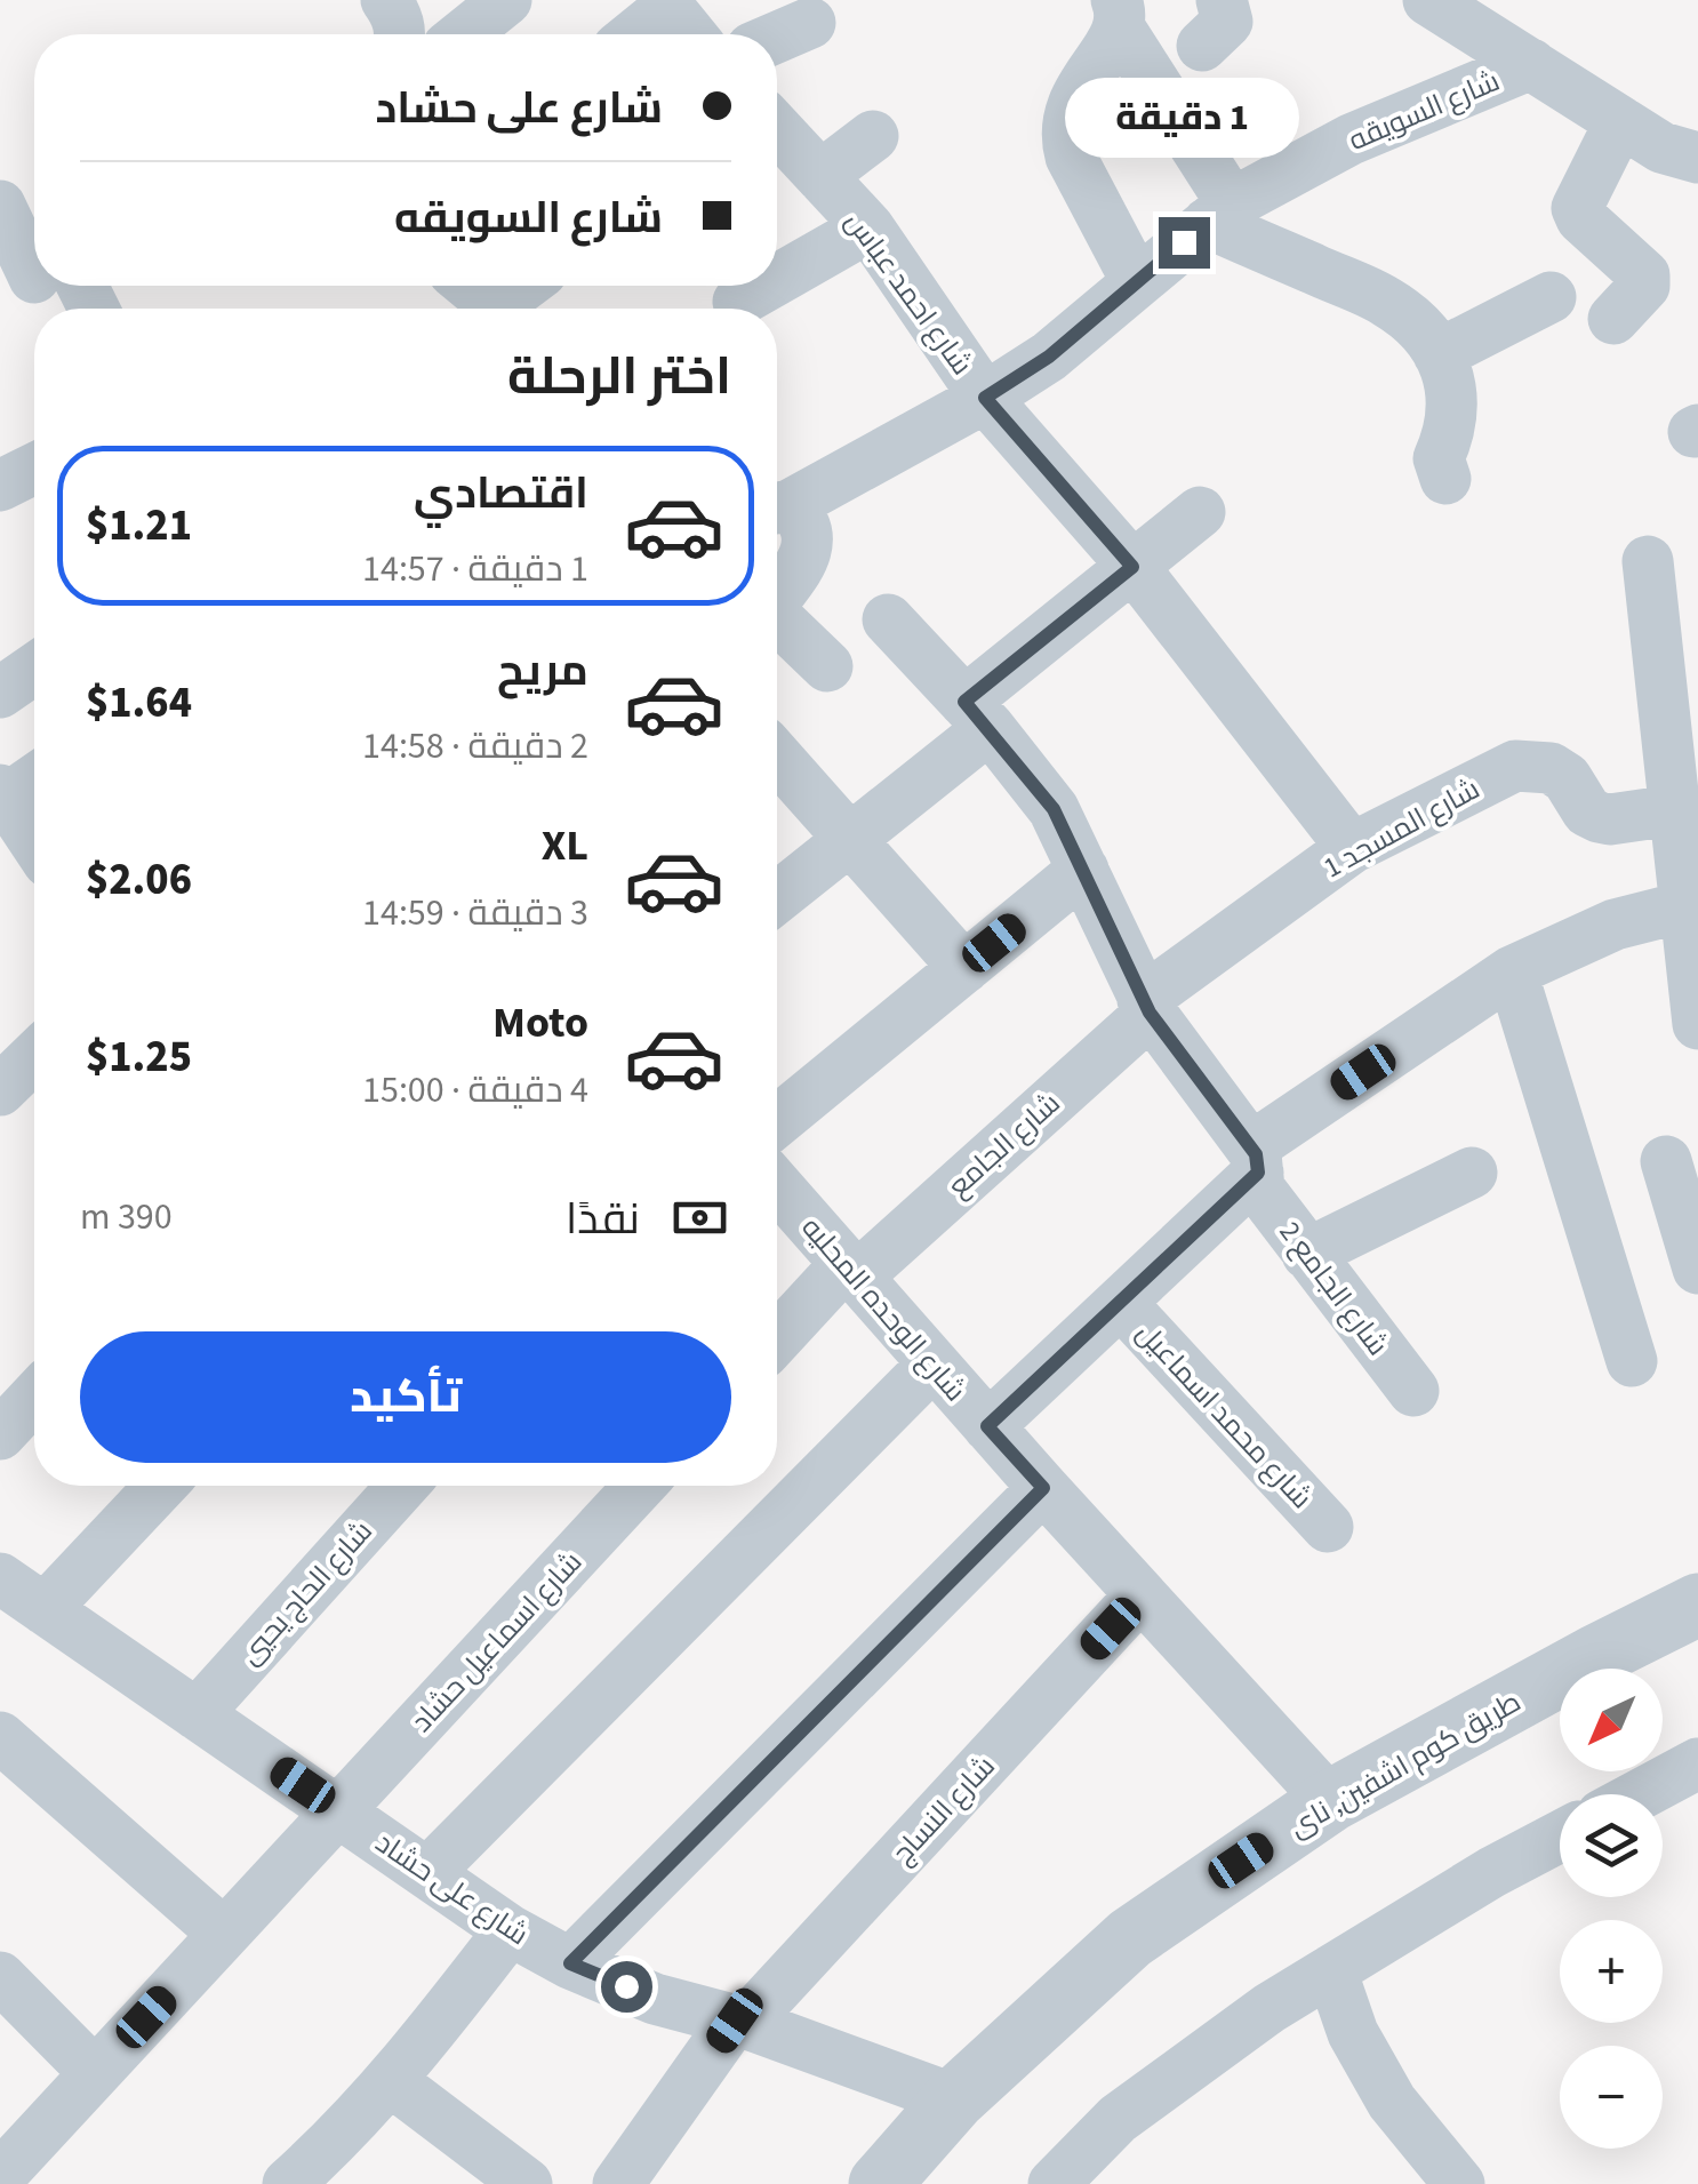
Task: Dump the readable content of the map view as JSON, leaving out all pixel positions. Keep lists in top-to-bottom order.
{
  "streets": {
    "street": [
      "شارع السويقه",
      "شارع احمد عباس",
      "شارع المسجد 1",
      "شارع الجامع",
      "شارع الجامع 2",
      "شارع الوحده المحليه",
      "شارع محمد اسماعيل",
      "شارع الحاج يحيي",
      "شارع اسماعيل حشاد",
      "طريق كوم اشفين, ناى",
      "شارع النساج",
      "شارع على حشاد"
    ]
  },
  "crossings": [
    ["شارع السويقه", "شارع احمد عباس"],
    ["شارع احمد عباس", "شارع المسجد 1"],
    ["شارع المسجد 1", "شارع الجامع"],
    ["شارع المسجد 1", "شارع الجامع 2"],
    ["شارع الجامع", "شارع الجامع 2"],
    ["شارع الجامع", "شارع الوحده المحليه"],
    ["شارع الوحده المحليه", "طريق كوم اشفين, ناى"],
    ["شارع الوحده المحليه", "شارع النساج"],
    ["شارع الحاج يحيي", "شارع على حشاد"],
    ["شارع اسماعيل حشاد", "شارع على حشاد"],
    ["طريق كوم اشفين, ناى", "شارع على حشاد"],
    ["شارع النساج", "شارع على حشاد"]
  ],
  "north": "bottom left",
  "page": {
    "banner": ["شارع على حشاد", "شارع السويقه"],
    "bubble": "1 دقيقة",
    "heading": "اختر الرحلة",
    "list": [
      {
        "name": "اقتصادي",
        "note": "1 دقيقة · 14:57",
        "value": "$1.21"
      },
      {
        "name": "مريح",
        "note": "2 دقيقة · 14:58",
        "value": "$1.64"
      },
      {
        "name": "XL",
        "note": "3 دقيقة · 14:59",
        "value": "$2.06"
      },
      {
        "name": "Moto",
        "note": "4 دقيقة · 15:00",
        "value": "$1.25"
      }
    ],
    "pay": ["نقدًا", "390 m"],
    "buttons": "تأكيد",
    "map_buttons": ["+", "−"]
  }
}
